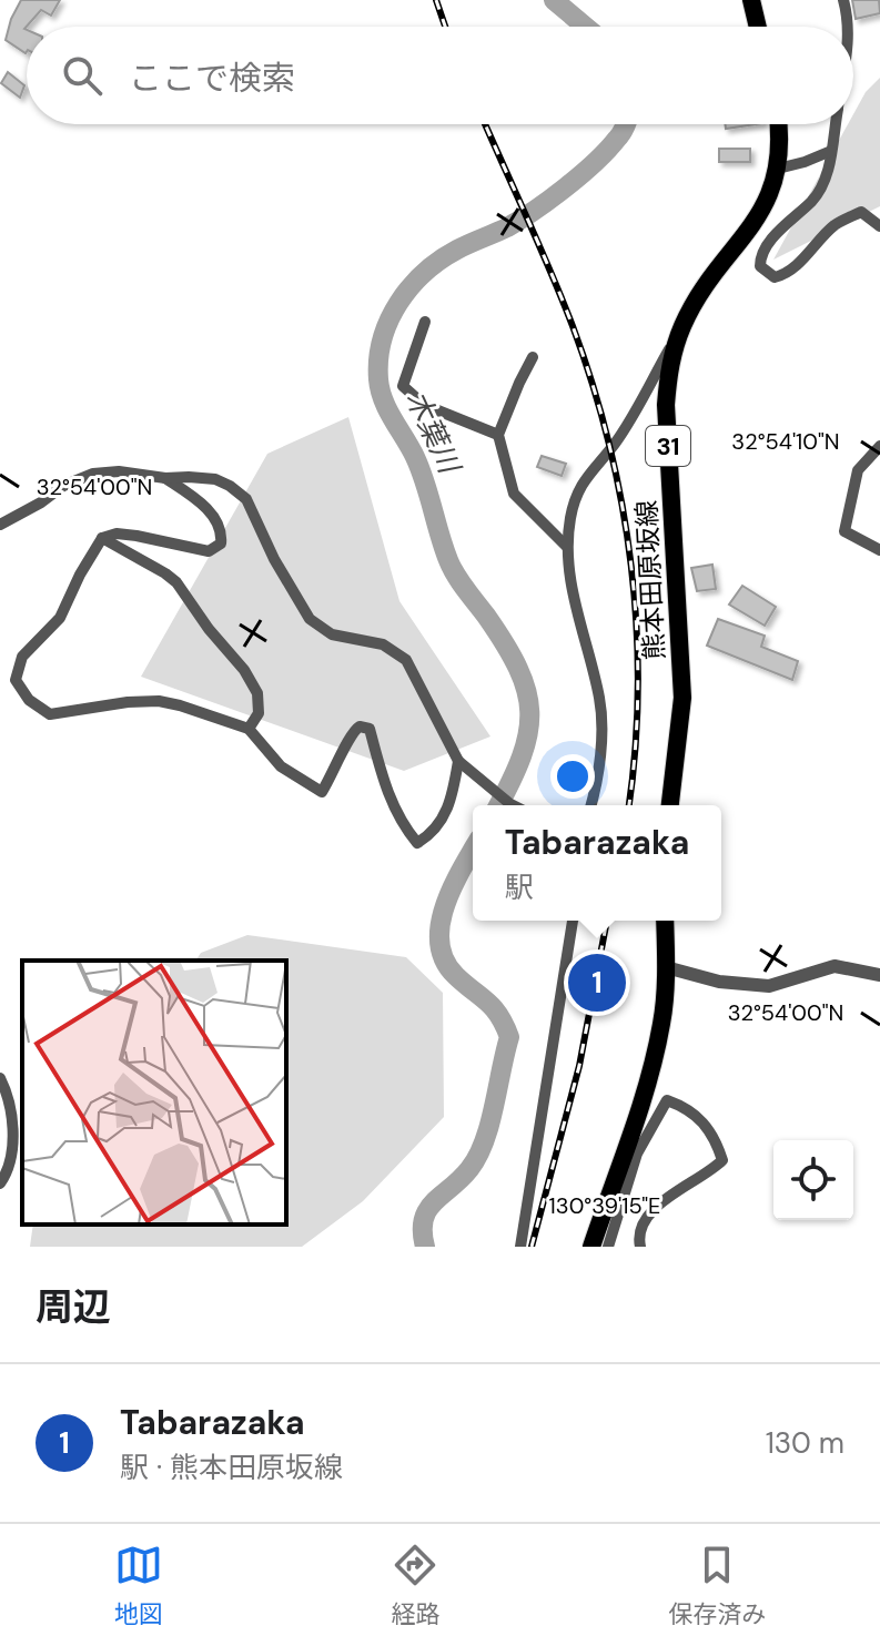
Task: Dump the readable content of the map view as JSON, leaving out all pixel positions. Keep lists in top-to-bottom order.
{
  "streets": {
    "main road": ["31", "熊本田原坂線"]
  },
  "water": ["木葉川"],
  "page": {
    "search": "ここで検索",
    "popup": ["Tabarazaka", "駅"],
    "pins": "1",
    "heading": "周辺",
    "list": [
      {
        "mark": "1",
        "name": "Tabarazaka",
        "note": "駅 · 熊本田原坂線",
        "value": "130 m"
      }
    ],
    "nav": ["地図", "経路", "保存済み"]
  },
  "coordinates": ["32°54'10\"N", "32°54'00\"N", "130°39'15\"E"]
}
